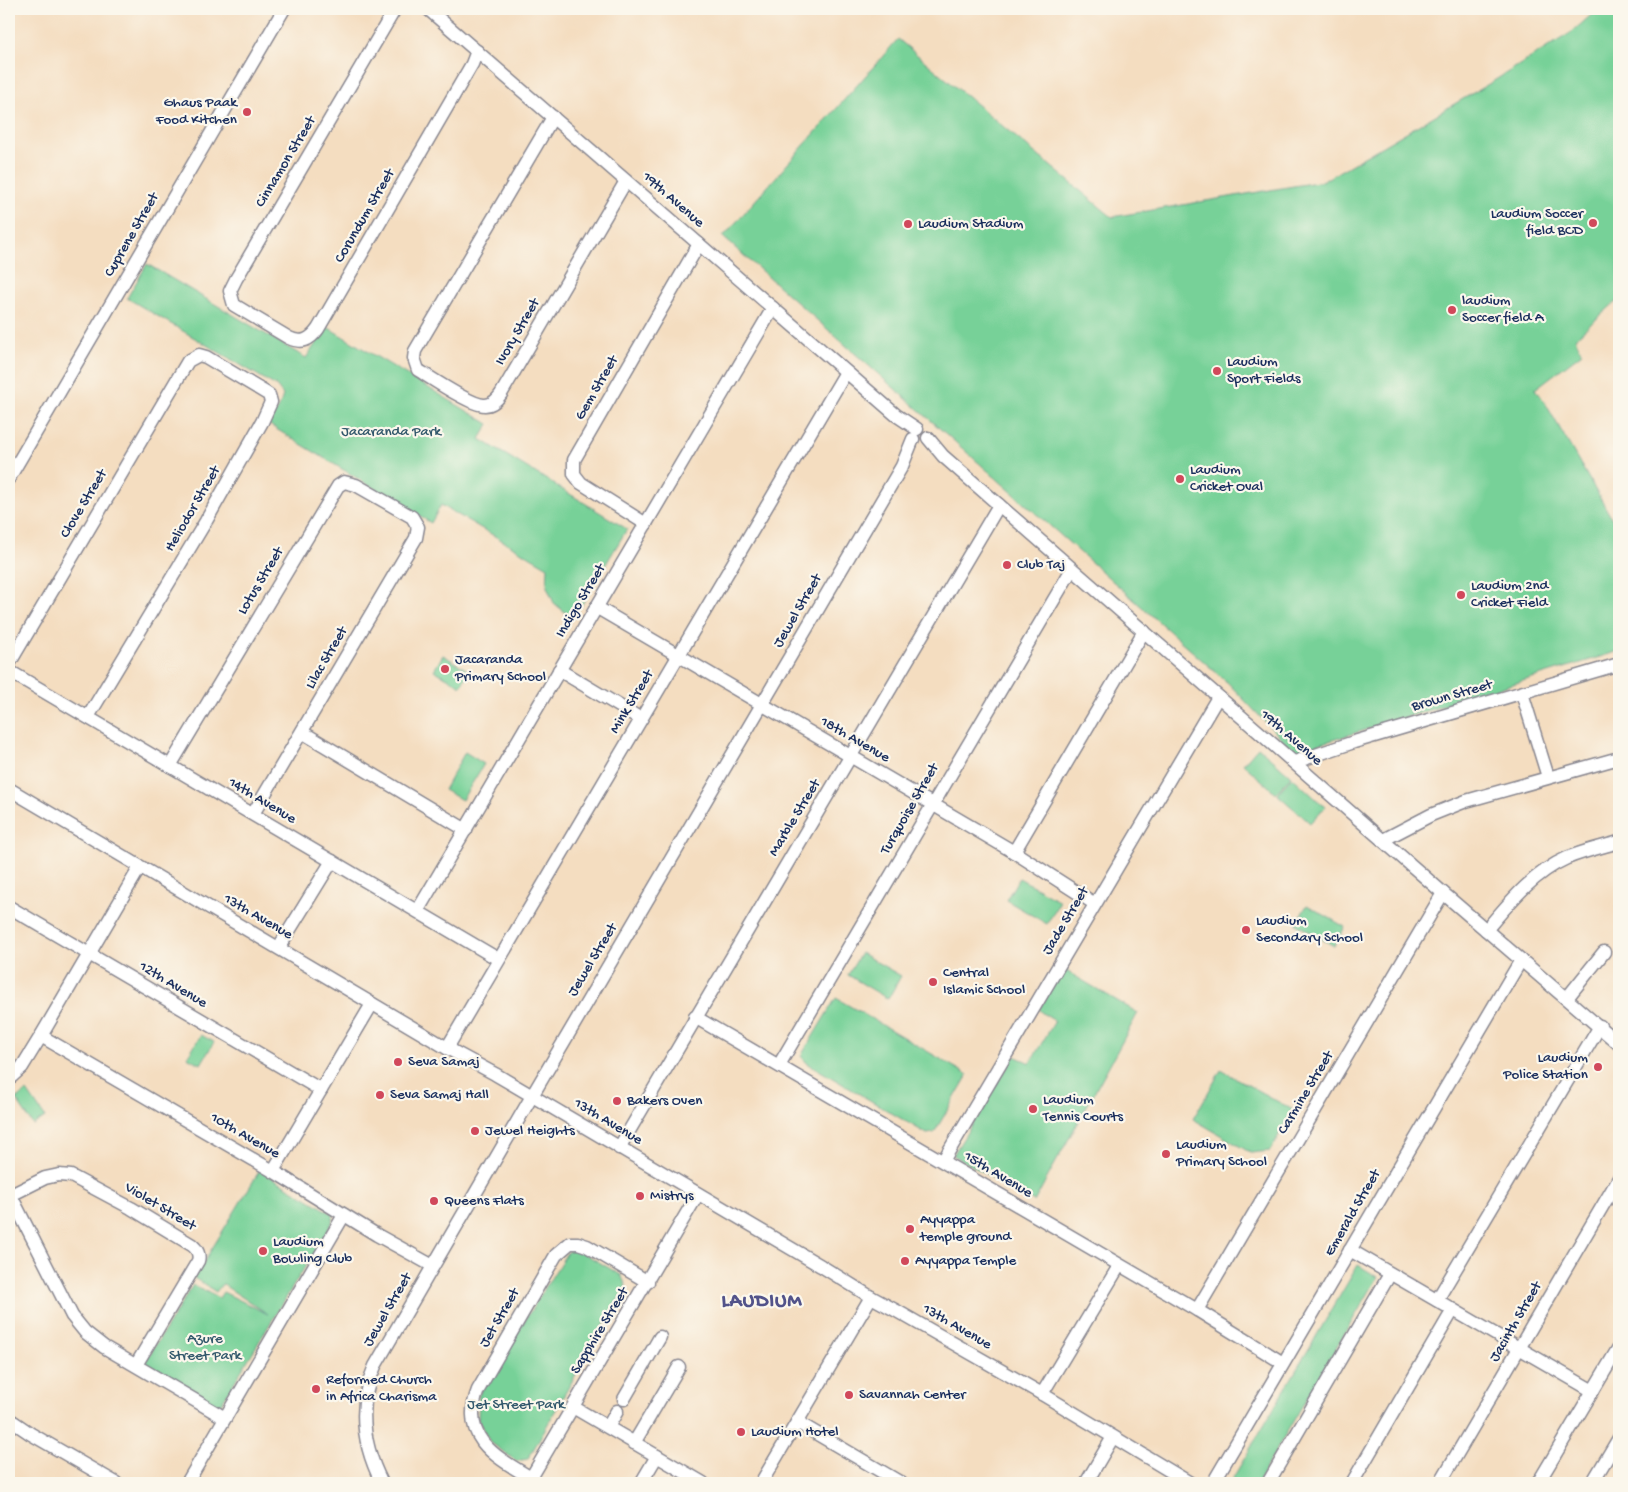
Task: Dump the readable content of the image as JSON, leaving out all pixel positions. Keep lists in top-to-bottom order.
{
  "streets": {
    "street": [
      "Cinnamon Street",
      "19th Avenue",
      "Corundum Street",
      "Cuprene Street",
      "Ivory Street",
      "Gem Street",
      "Clove Street",
      "Heliodor Street",
      "Lotus Street",
      "Indigo Street",
      "Jewel Street",
      "Lilac Street",
      "Brown Street",
      "Mink Street",
      "18th Avenue",
      "14th Avenue",
      "Turquoise Street",
      "Marble Street",
      "13th Avenue",
      "Jade Street",
      "12th Avenue",
      "Carmine Street",
      "10th Avenue",
      "15th Avenue",
      "Violet Street",
      "Emerald Street",
      "Jet Street",
      "Jacinth Street",
      "Sapphire Street"
    ]
  },
  "crossings": [
    ["Cinnamon Street", "Corundum Street"],
    ["19th Avenue", "Corundum Street"],
    ["19th Avenue", "Ivory Street"],
    ["19th Avenue", "Gem Street"],
    ["19th Avenue", "Indigo Street"],
    ["19th Avenue", "Jewel Street"],
    ["19th Avenue", "Brown Street"],
    ["19th Avenue", "Mink Street"],
    ["19th Avenue", "Turquoise Street"],
    ["19th Avenue", "Marble Street"],
    ["19th Avenue", "Jade Street"],
    ["19th Avenue", "Carmine Street"],
    ["19th Avenue", "Emerald Street"],
    ["Gem Street", "Indigo Street"],
    ["Clove Street", "Heliodor Street"],
    ["Heliodor Street", "14th Avenue"],
    ["Lotus Street", "Lilac Street"],
    ["Lotus Street", "14th Avenue"],
    ["Indigo Street", "18th Avenue"],
    ["Indigo Street", "14th Avenue"],
    ["Jewel Street", "18th Avenue"],
    ["Jewel Street", "13th Avenue"],
    ["Jewel Street", "10th Avenue"],
    ["Lilac Street", "14th Avenue"],
    ["Mink Street", "18th Avenue"],
    ["Mink Street", "14th Avenue"],
    ["Mink Street", "13th Avenue"],
    ["18th Avenue", "Turquoise Street"],
    ["18th Avenue", "Marble Street"],
    ["18th Avenue", "Jade Street"],
    ["Turquoise Street", "15th Avenue"],
    ["Marble Street", "13th Avenue"],
    ["Marble Street", "15th Avenue"],
    ["13th Avenue", "Sapphire Street"],
    ["Jade Street", "15th Avenue"],
    ["Carmine Street", "15th Avenue"],
    ["15th Avenue", "Emerald Street"],
    ["Jet Street", "Sapphire Street"]
  ],
  "districts": ["LAUDIUM"],
  "parks": ["Jacaranda Park", "Azure Street Park", "Jet Street Park"],
  "places": [
    "Ghaus Paak Food Kitchen",
    "Laudium Soccer field BCD",
    "Laudium Stadium",
    "laudium Soccer field A",
    "Laudium Sport Fields",
    "Laudium Cricket Oval",
    "Club Taj",
    "Laudium 2nd Cricket Field",
    "Jacaranda Primary School",
    "Laudium Secondary School",
    "Central Islamic School",
    "Seva Samaj",
    "Laudium Police Station",
    "Seva Samaj Hall",
    "Bakers Oven",
    "Laudium Tennis Courts",
    "Jewel Heights",
    "Laudium Primary School",
    "Mistrys",
    "Queens Flats",
    "Ayyappa temple ground",
    "Laudium Bowling Club",
    "Ayyappa Temple",
    "Reformed Church in Africa Charisma",
    "Savannah Center",
    "Laudium Hotel"
  ]
}
